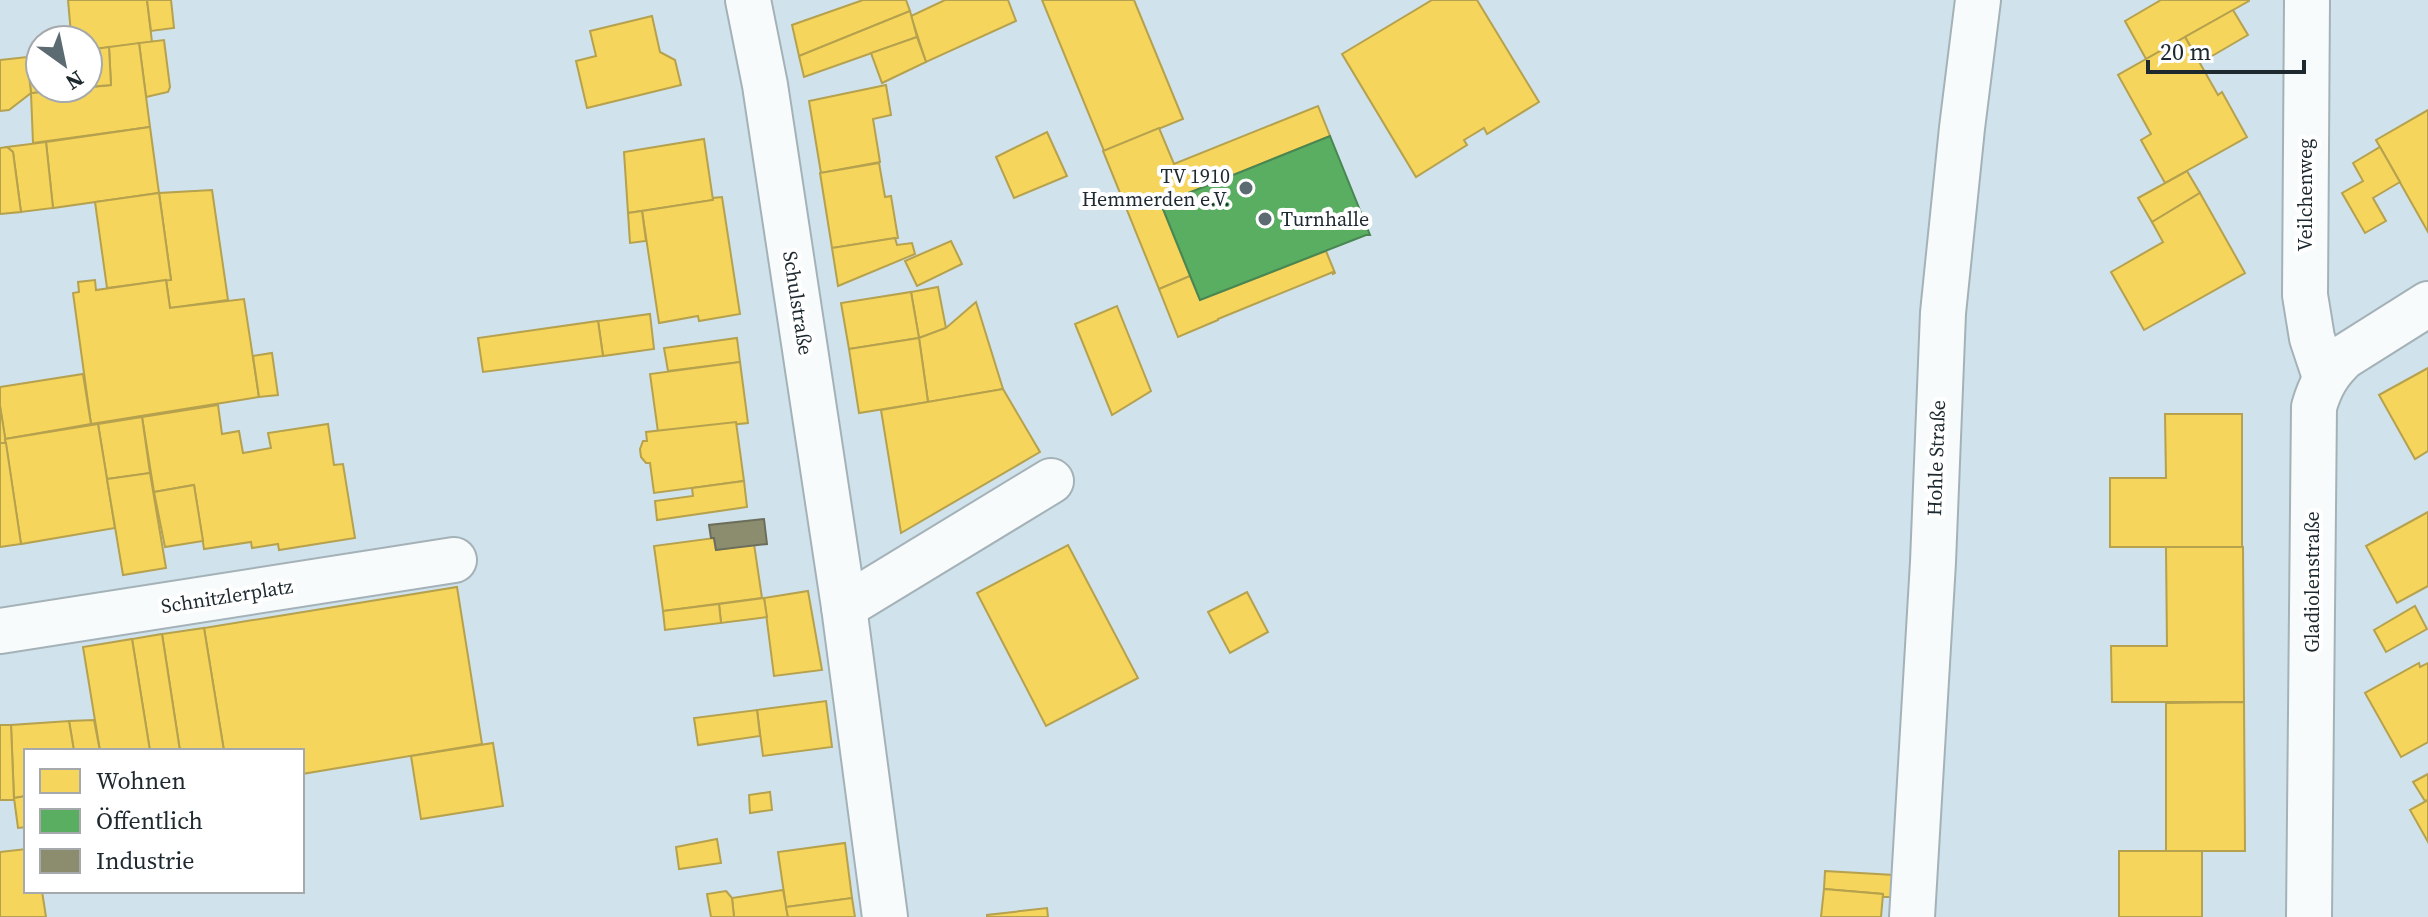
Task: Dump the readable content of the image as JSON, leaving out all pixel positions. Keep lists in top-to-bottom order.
{
  "streets": {
    "street": [
      "Veilchenweg",
      "Schulstraße",
      "Hohle Straße",
      "Gladiolenstraße",
      "Schnitzlerplatz"
    ]
  },
  "crossings": [
    ["Veilchenweg", "Gladiolenstraße"]
  ],
  "places": ["TV 1910 Hemmerden e.V.", "Turnhalle"],
  "legend": ["Wohnen", "Öffentlich", "Industrie"],
  "scale_bar": "20 m",
  "north": "bottom right"
}
